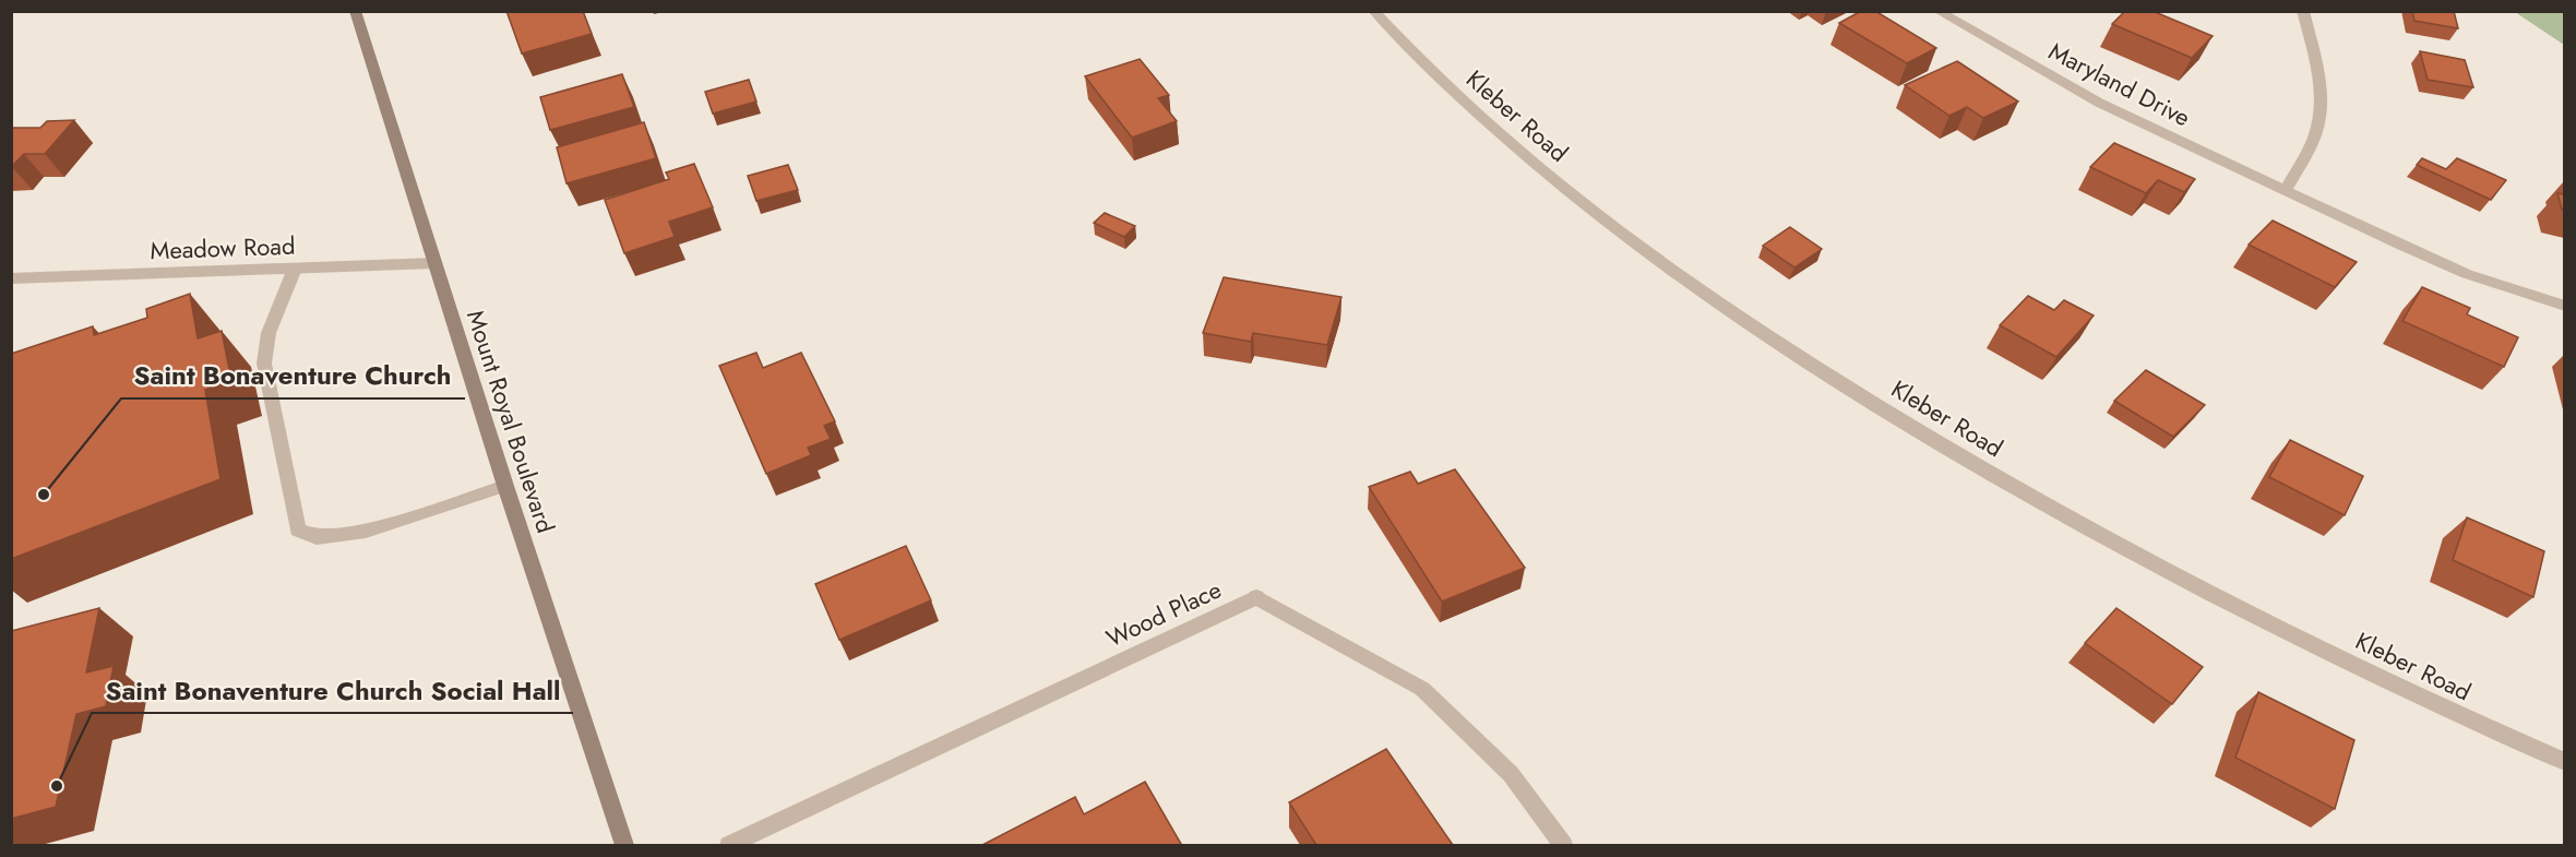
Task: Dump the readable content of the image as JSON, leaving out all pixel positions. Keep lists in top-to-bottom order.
{
  "streets": {
    "main road": ["Mount Royal Boulevard"],
    "street": [
      "Maryland Drive",
      "Kleber Road",
      "Meadow Road",
      "Wood Place"
    ]
  },
  "crossings": [
    ["Meadow Road", "Mount Royal Boulevard"]
  ],
  "places": ["Saint Bonaventure Church", "Saint Bonaventure Church Social Hall"]
}
